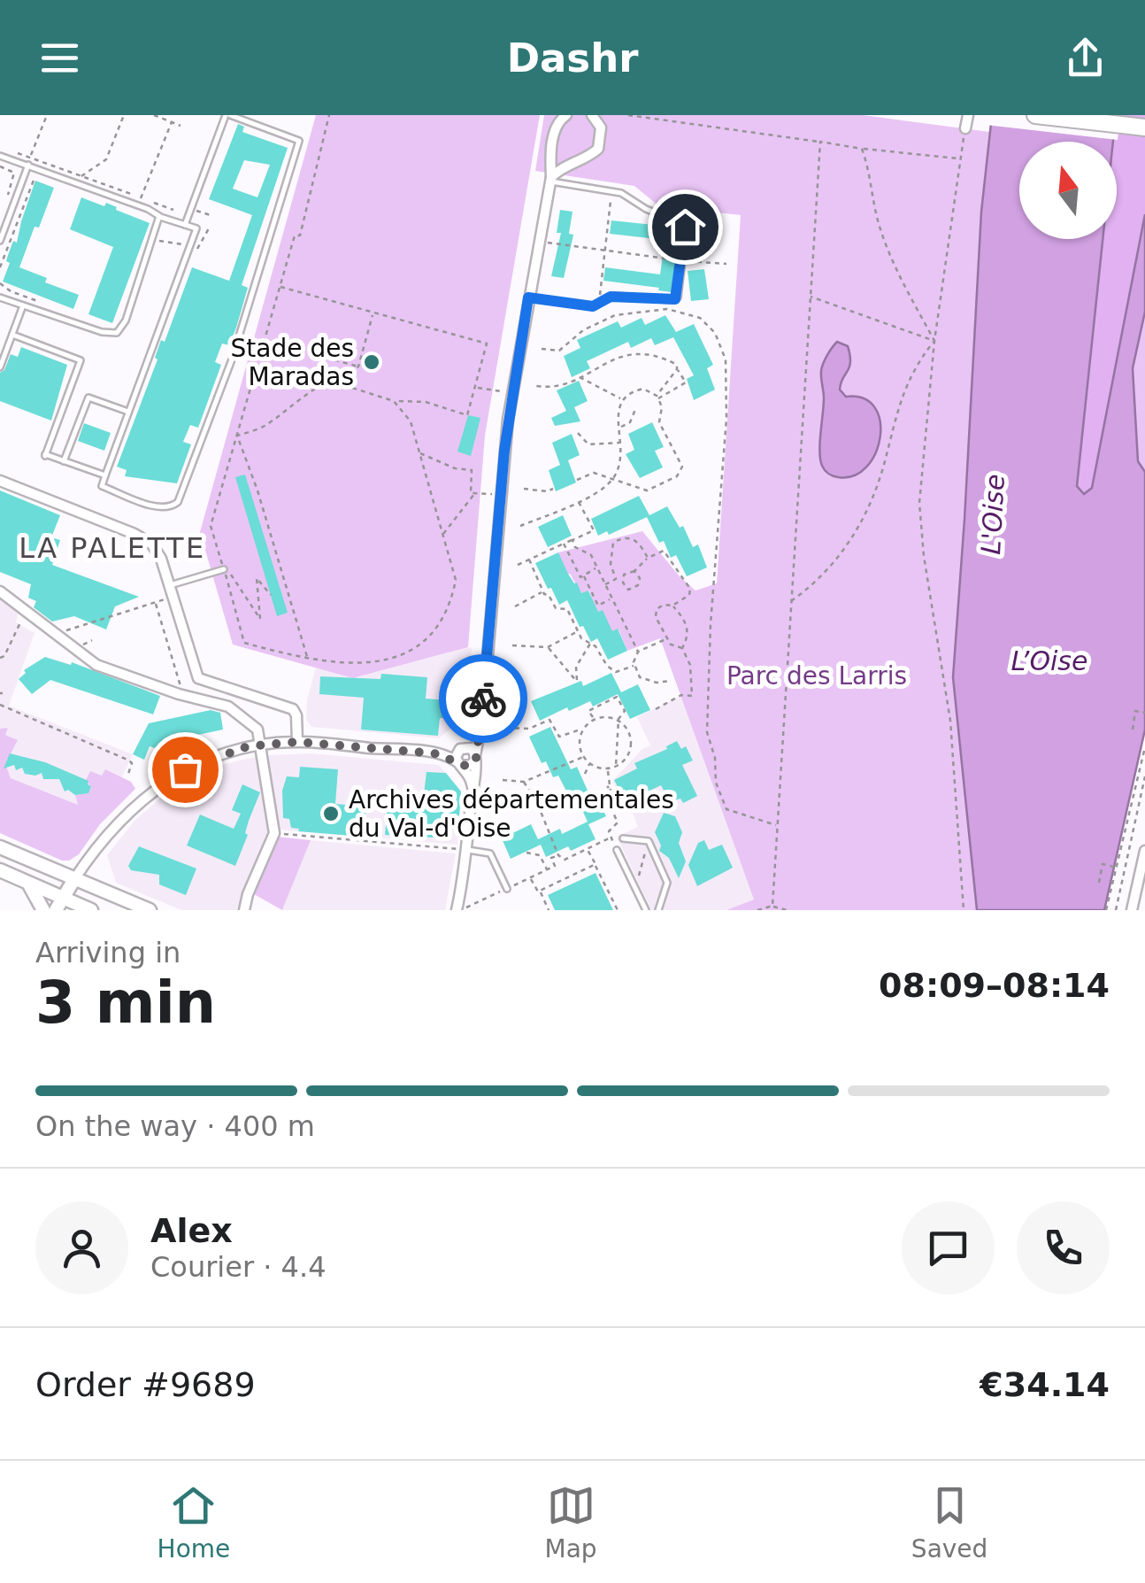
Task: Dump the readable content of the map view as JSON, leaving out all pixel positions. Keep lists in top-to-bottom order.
{
  "districts": ["LA PALETTE"],
  "water": ["L'Oise", "L’Oise"],
  "parks": ["Parc des Larris"],
  "places": ["Stade des Maradas", "Archives départementales du Val-d'Oise"],
  "north": "top",
  "page": {
    "header": "Dashr",
    "heading": ["3 min", "Arriving in", "08:09–08:14"],
    "panel": [
      "Alex",
      "Courier · 4.4",
      "Order #9689",
      "€34.14"
    ],
    "bar": "On the way · 400 m",
    "tabs": ["Home", "Map", "Saved"]
  }
}
